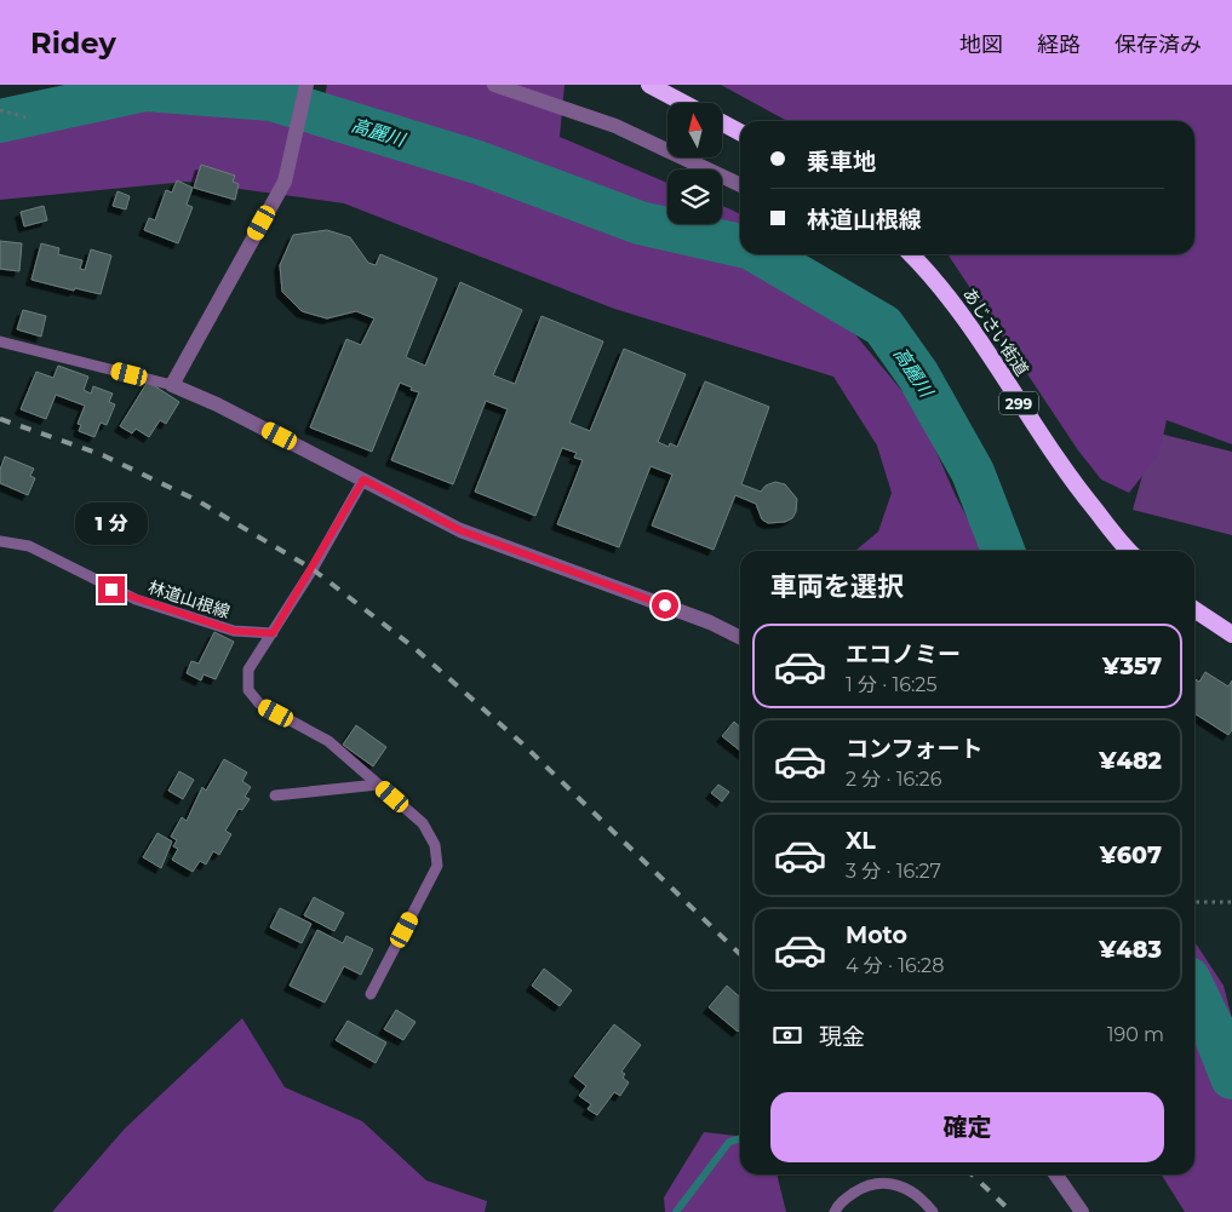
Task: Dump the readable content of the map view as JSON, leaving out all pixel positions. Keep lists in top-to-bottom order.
{
  "streets": {
    "highway": ["あじさい街道", "299"],
    "lane": ["林道山根線"]
  },
  "water": ["高麗川"],
  "north": "top",
  "page": {
    "header": "Ridey",
    "nav": ["地図", "経路", "保存済み"],
    "banner": ["乗車地", "林道山根線"],
    "bubble": "1 分",
    "heading": "車両を選択",
    "list": [
      {
        "name": "エコノミー",
        "note": "1 分 · 16:25",
        "value": "¥357"
      },
      {
        "name": "コンフォート",
        "note": "2 分 · 16:26",
        "value": "¥482"
      },
      {
        "name": "XL",
        "note": "3 分 · 16:27",
        "value": "¥607"
      },
      {
        "name": "Moto",
        "note": "4 分 · 16:28",
        "value": "¥483"
      }
    ],
    "pay": ["現金", "190 m"],
    "buttons": "確定"
  }
}
